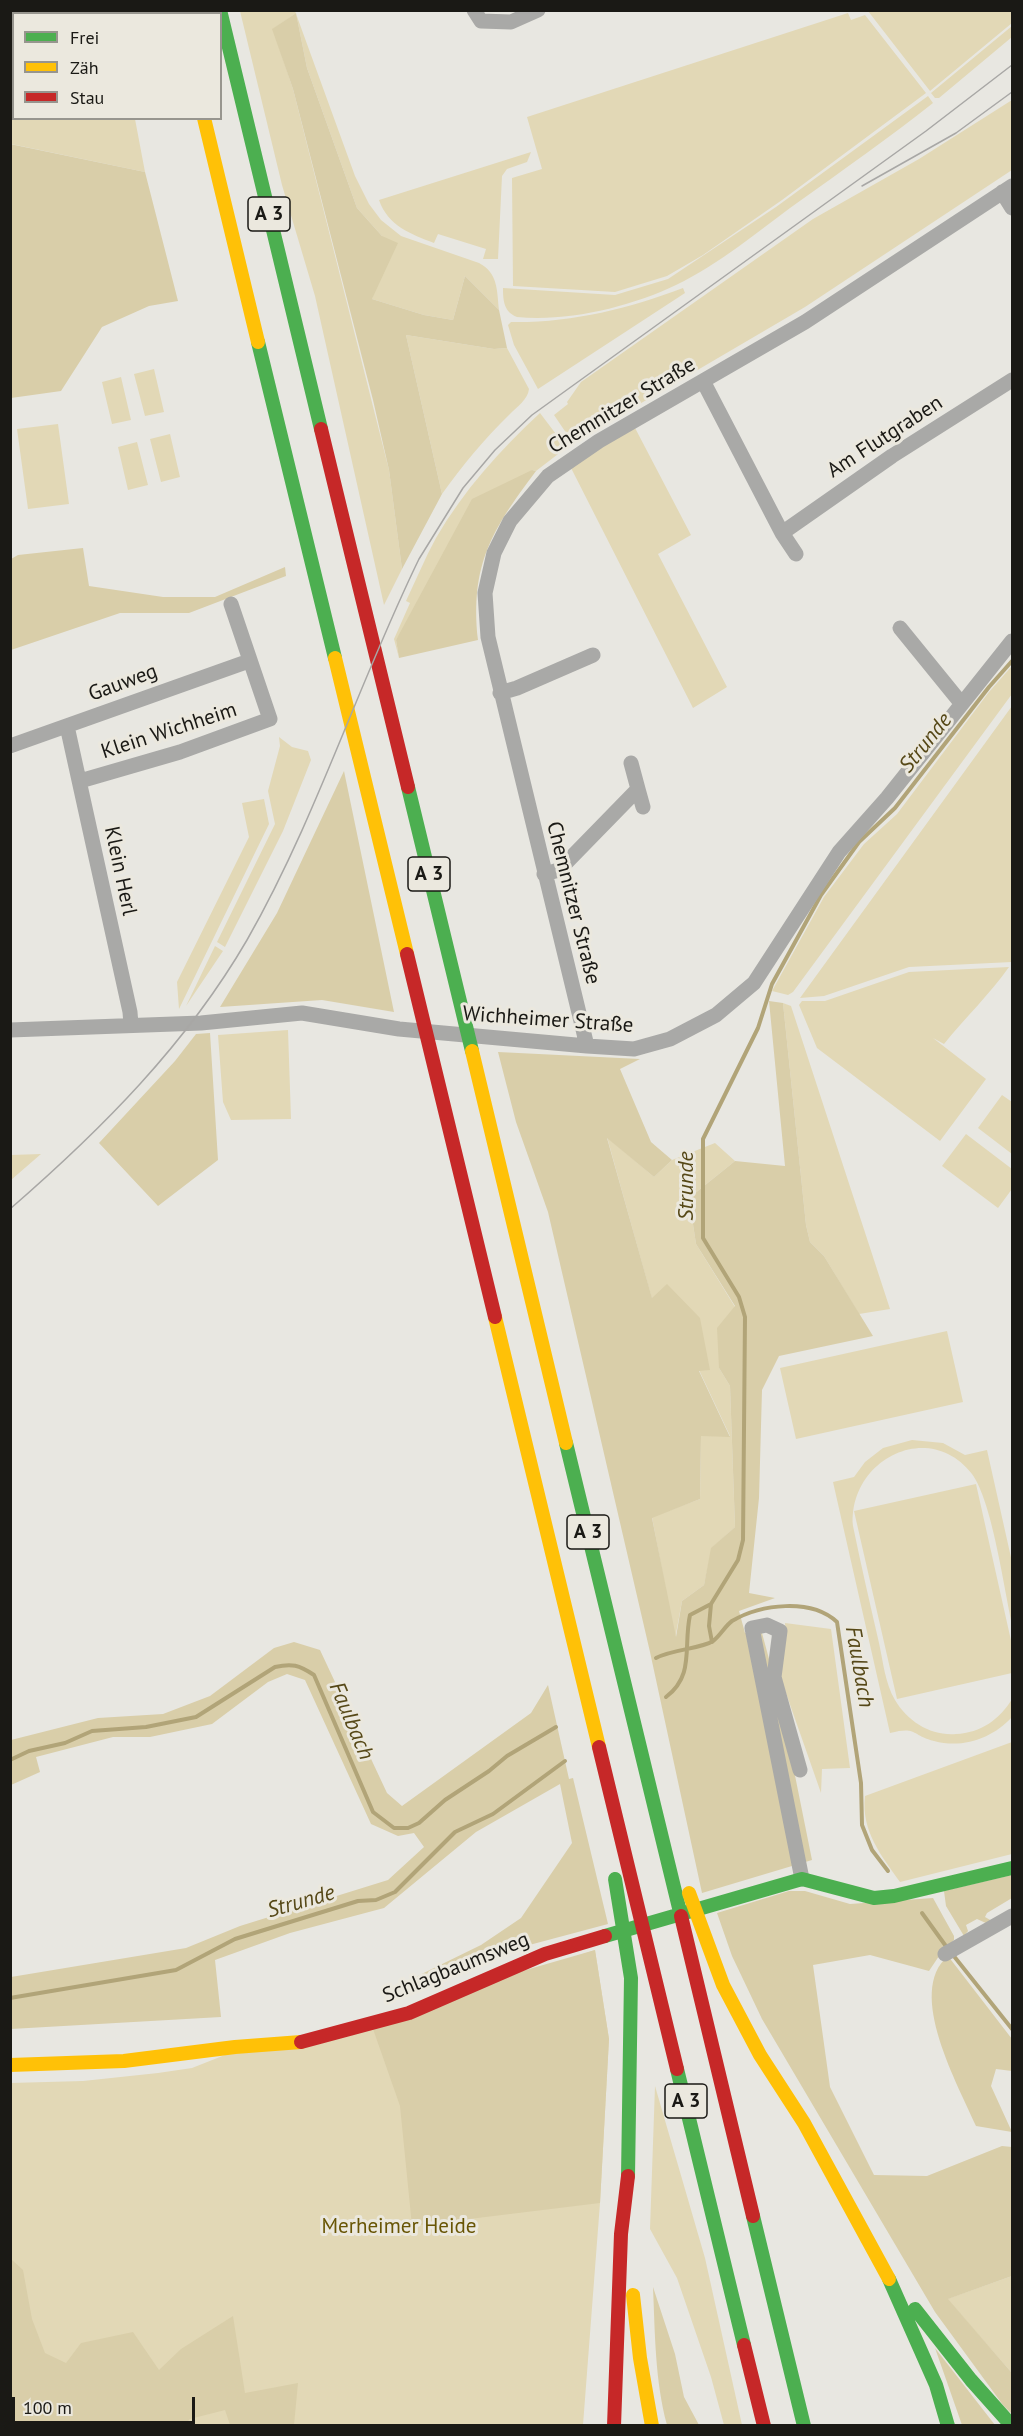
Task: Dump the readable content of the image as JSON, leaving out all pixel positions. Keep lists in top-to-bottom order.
{
  "streets": {
    "main road": ["A 3", "Schlagbaumsweg"],
    "street": [
      "Chemnitzer Straße",
      "Am Flutgraben",
      "Gauweg",
      "Klein Wichheim",
      "Klein Herl",
      "Wichheimer Straße"
    ]
  },
  "crossings": [
    ["Chemnitzer Straße", "Wichheimer Straße"],
    ["Gauweg", "Klein Wichheim"],
    ["Gauweg", "Klein Herl"],
    ["Klein Wichheim", "Klein Herl"],
    ["Klein Herl", "Wichheimer Straße"]
  ],
  "water": ["Strunde", "Faulbach"],
  "parks": ["Merheimer Heide"],
  "legend": ["Frei", "Zäh", "Stau"],
  "scale_bar": "100 m"
}
